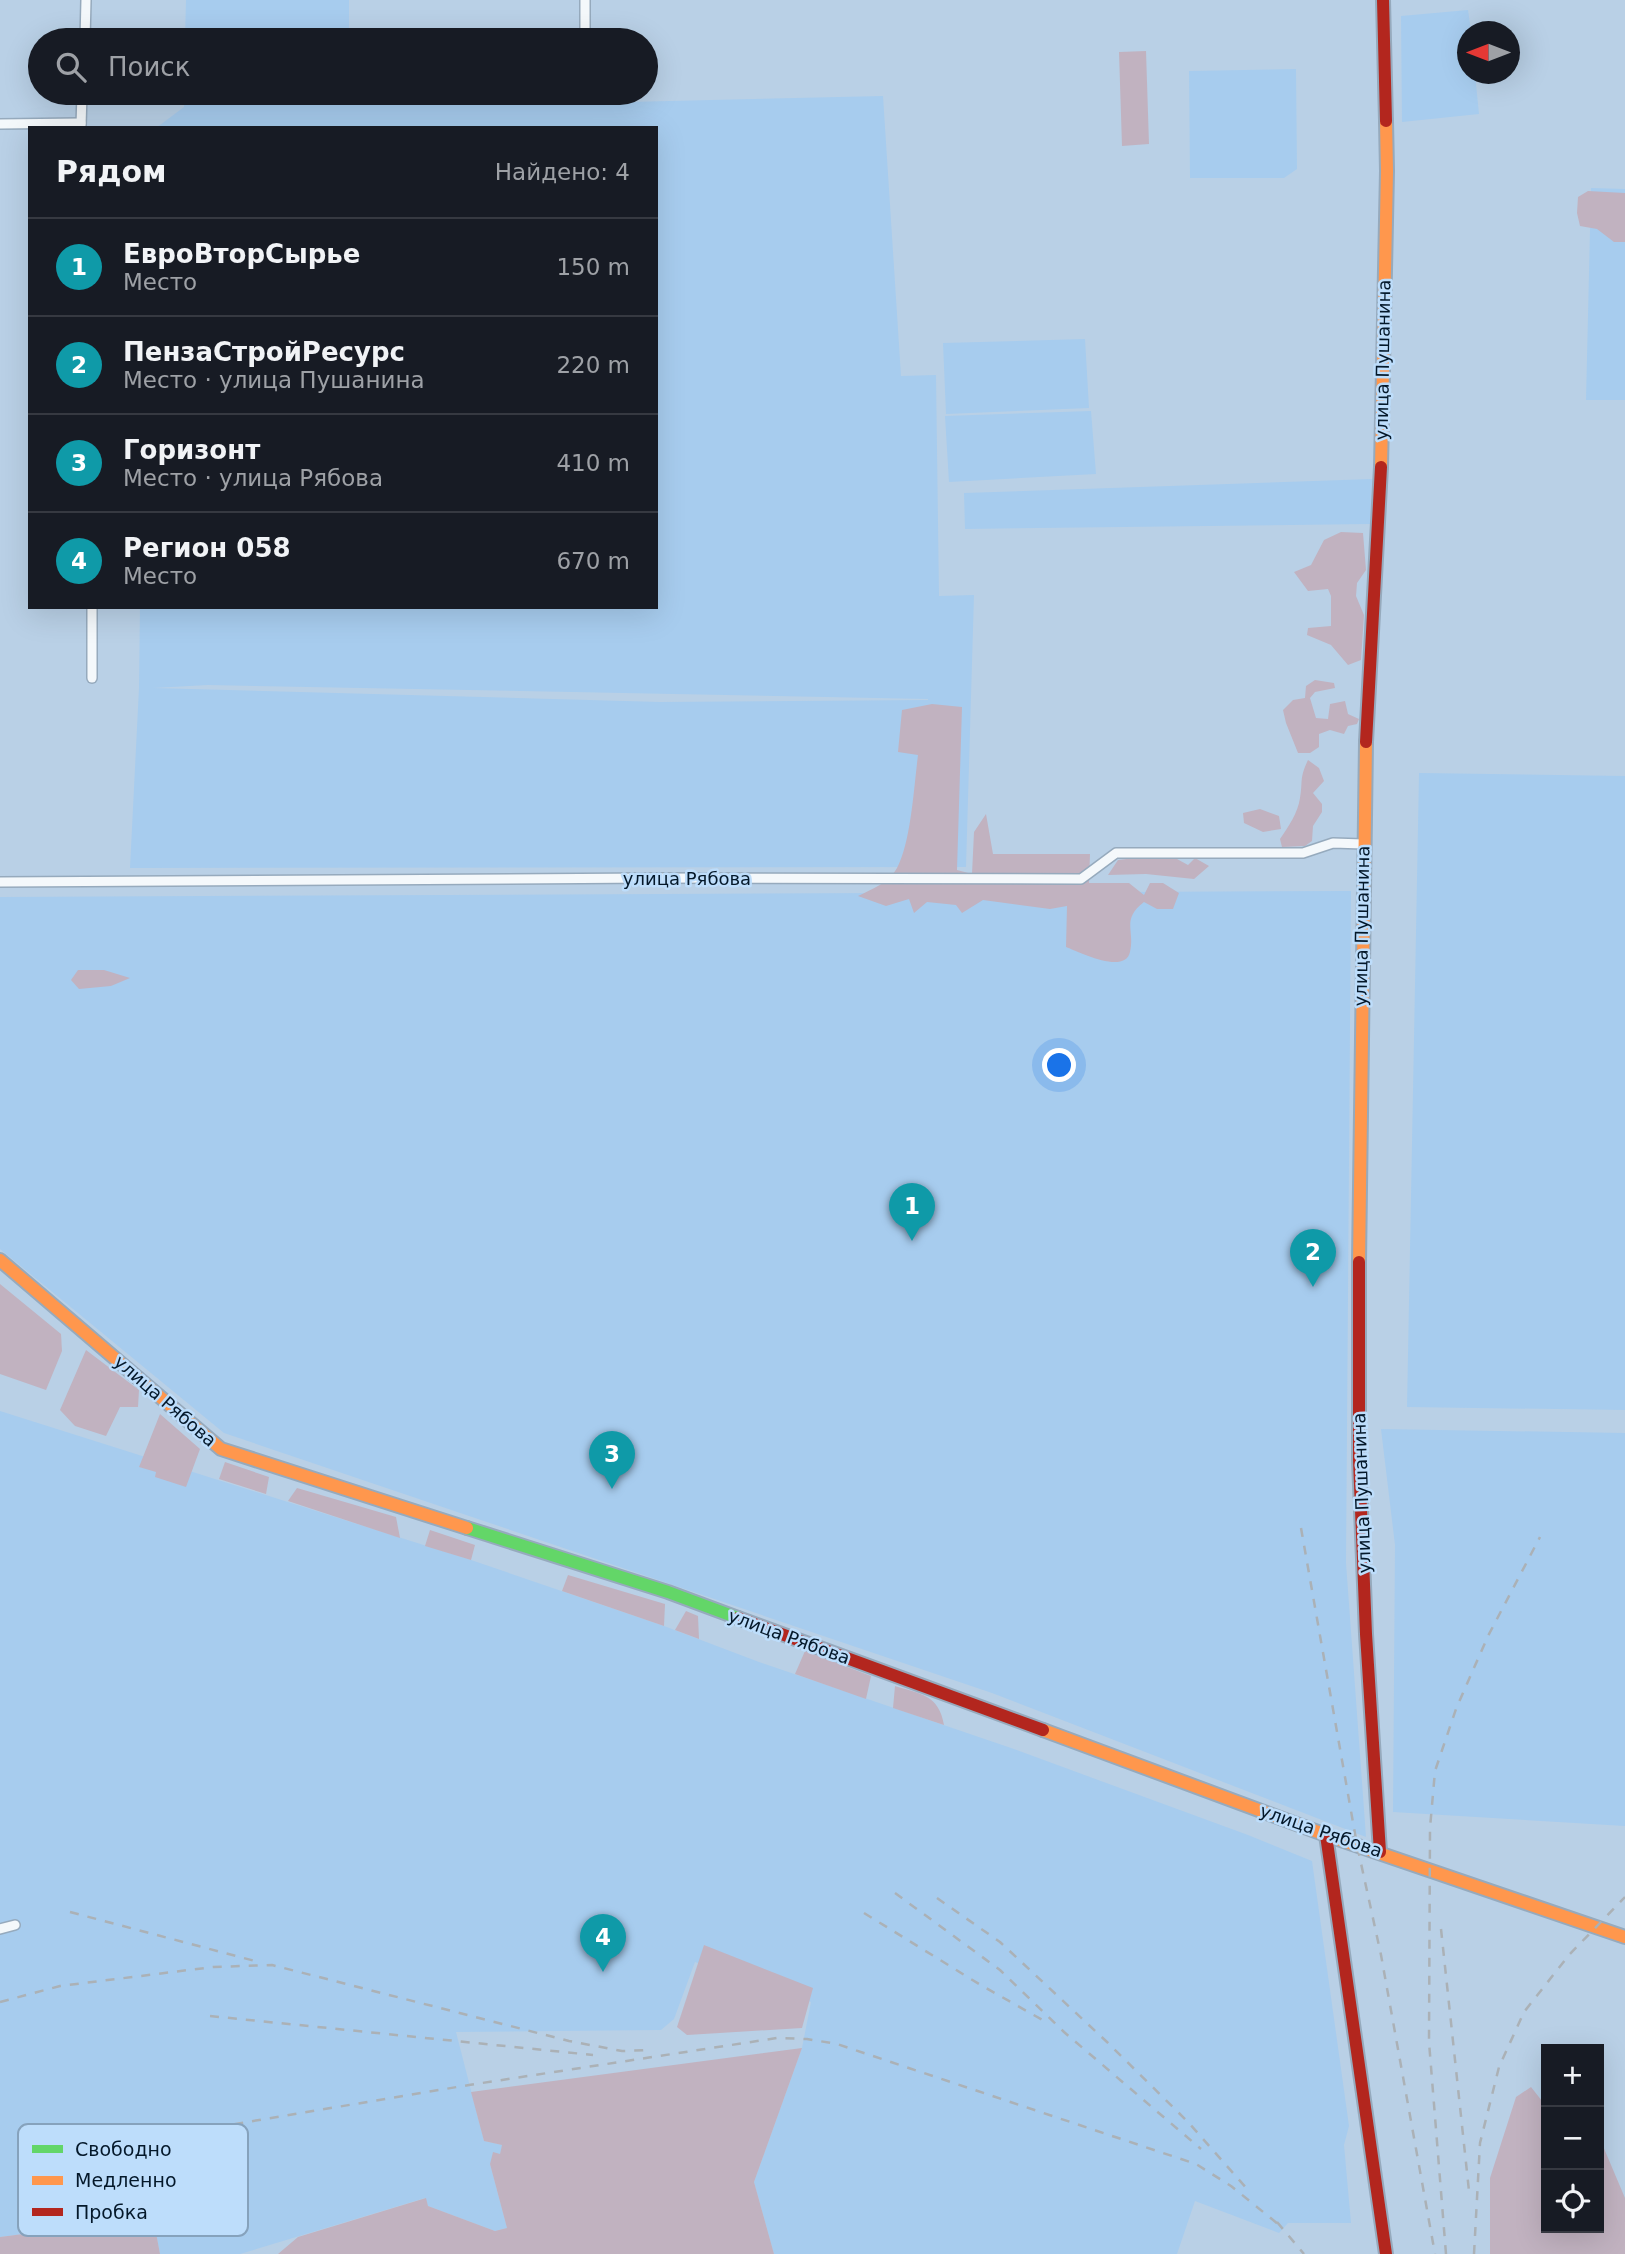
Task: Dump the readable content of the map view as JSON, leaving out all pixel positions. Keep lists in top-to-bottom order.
{
  "streets": {
    "street": ["улица Пушанина", "улица Рябова"]
  },
  "crossings": [
    ["улица Пушанина", "улица Рябова"]
  ],
  "legend": ["Свободно", "Медленно", "Пробка"],
  "north": "left",
  "page": {
    "search": "Поиск",
    "heading": ["Рядом", "Найдено: 4"],
    "list": [
      {
        "mark": "1",
        "name": "ЕвроВторСырье",
        "note": "Место",
        "value": "150 m"
      },
      {
        "mark": "2",
        "name": "ПензаСтройРесурс",
        "note": "Место · улица Пушанина",
        "value": "220 m"
      },
      {
        "mark": "3",
        "name": "Горизонт",
        "note": "Место · улица Рябова",
        "value": "410 m"
      },
      {
        "mark": "4",
        "name": "Регион 058",
        "note": "Место",
        "value": "670 m"
      }
    ],
    "pins": [
      "1",
      "2",
      "3",
      "4"
    ],
    "map_buttons": ["+", "−"]
  }
}
